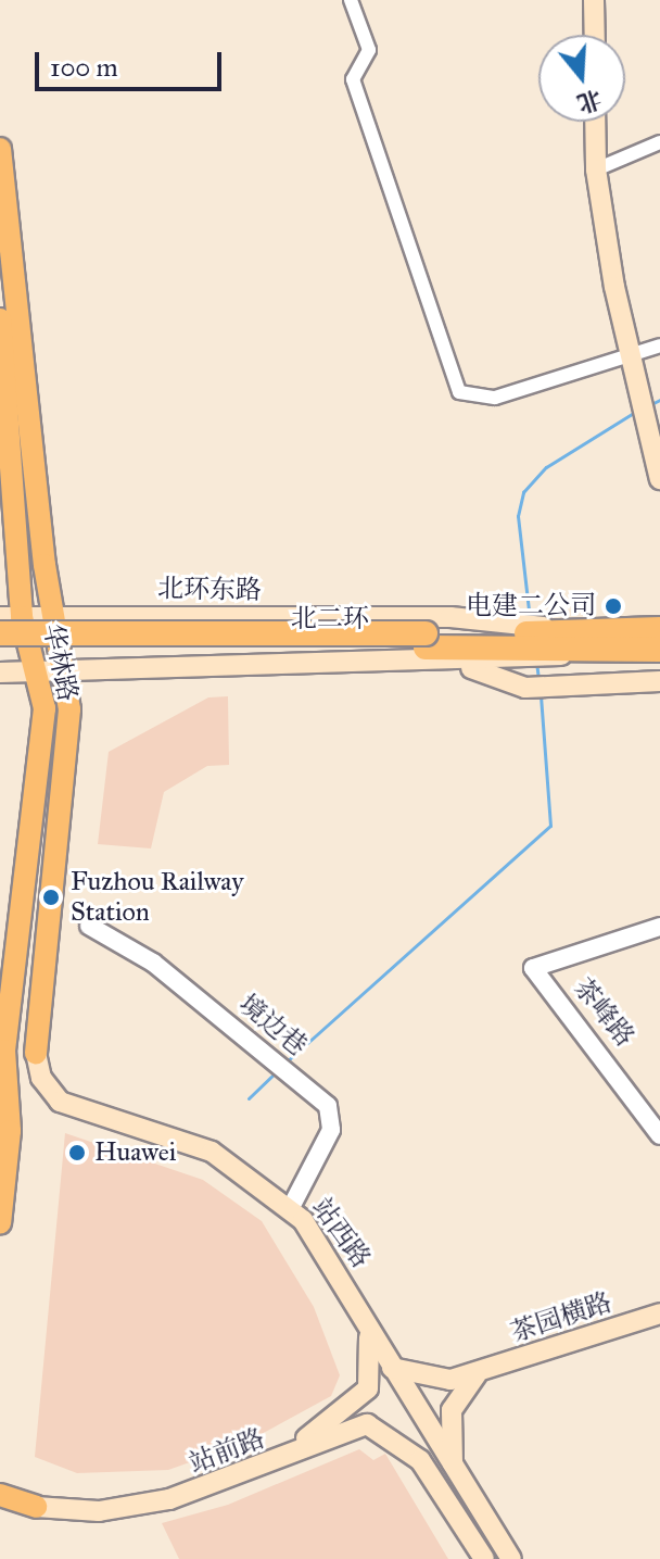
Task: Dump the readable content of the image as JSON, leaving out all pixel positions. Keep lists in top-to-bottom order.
{
  "streets": {
    "highway": ["北二环"],
    "main road": [
      "北环东路",
      "华林路",
      "站西路",
      "茶园横路",
      "站前路"
    ],
    "street": ["茶峰路", "境边巷"]
  },
  "crossings": [
    ["北环东路", "北二环"],
    ["北环东路", "华林路"],
    ["华林路", "站西路"],
    ["境边巷", "站西路"],
    ["站西路", "茶园横路"]
  ],
  "places": ["电建二公司", "Fuzhou Railway Station", "Huawei"],
  "scale_bar": "100 m",
  "north": "bottom"
}
